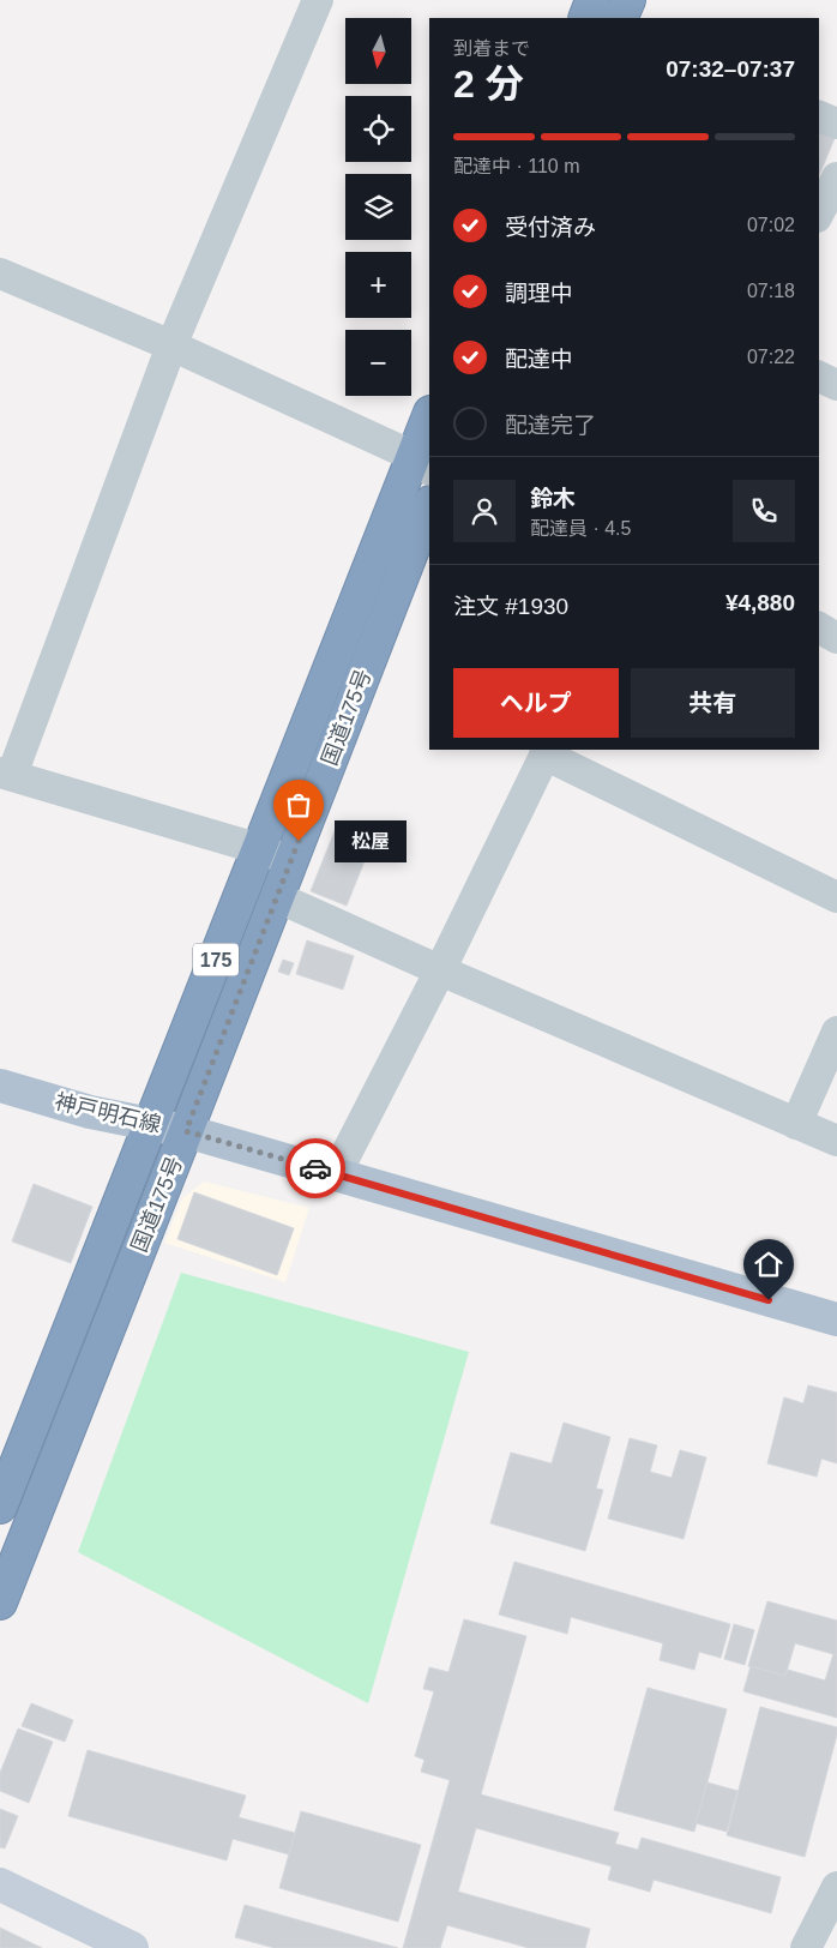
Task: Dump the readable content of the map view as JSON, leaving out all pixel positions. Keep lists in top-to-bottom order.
{
  "streets": {
    "highway": ["国道175号", "175"],
    "main road": ["神戸明石線"]
  },
  "crossings": [
    ["国道175号", "神戸明石線"]
  ],
  "places": ["松屋"],
  "north": "bottom",
  "page": {
    "map_buttons": ["+", "−"],
    "heading": ["2 分", "到着まで", "07:32–07:37"],
    "panel": [
      "鈴木",
      "配達員 · 4.5",
      "注文 #1930",
      "¥4,880"
    ],
    "bar": "配達中 · 110 m",
    "list": [
      ["受付済み", "07:02"],
      ["調理中", "07:18"],
      ["配達中", "07:22"],
      "配達完了"
    ],
    "buttons": ["ヘルプ", "共有"],
    "bubble": "松屋"
  }
}
